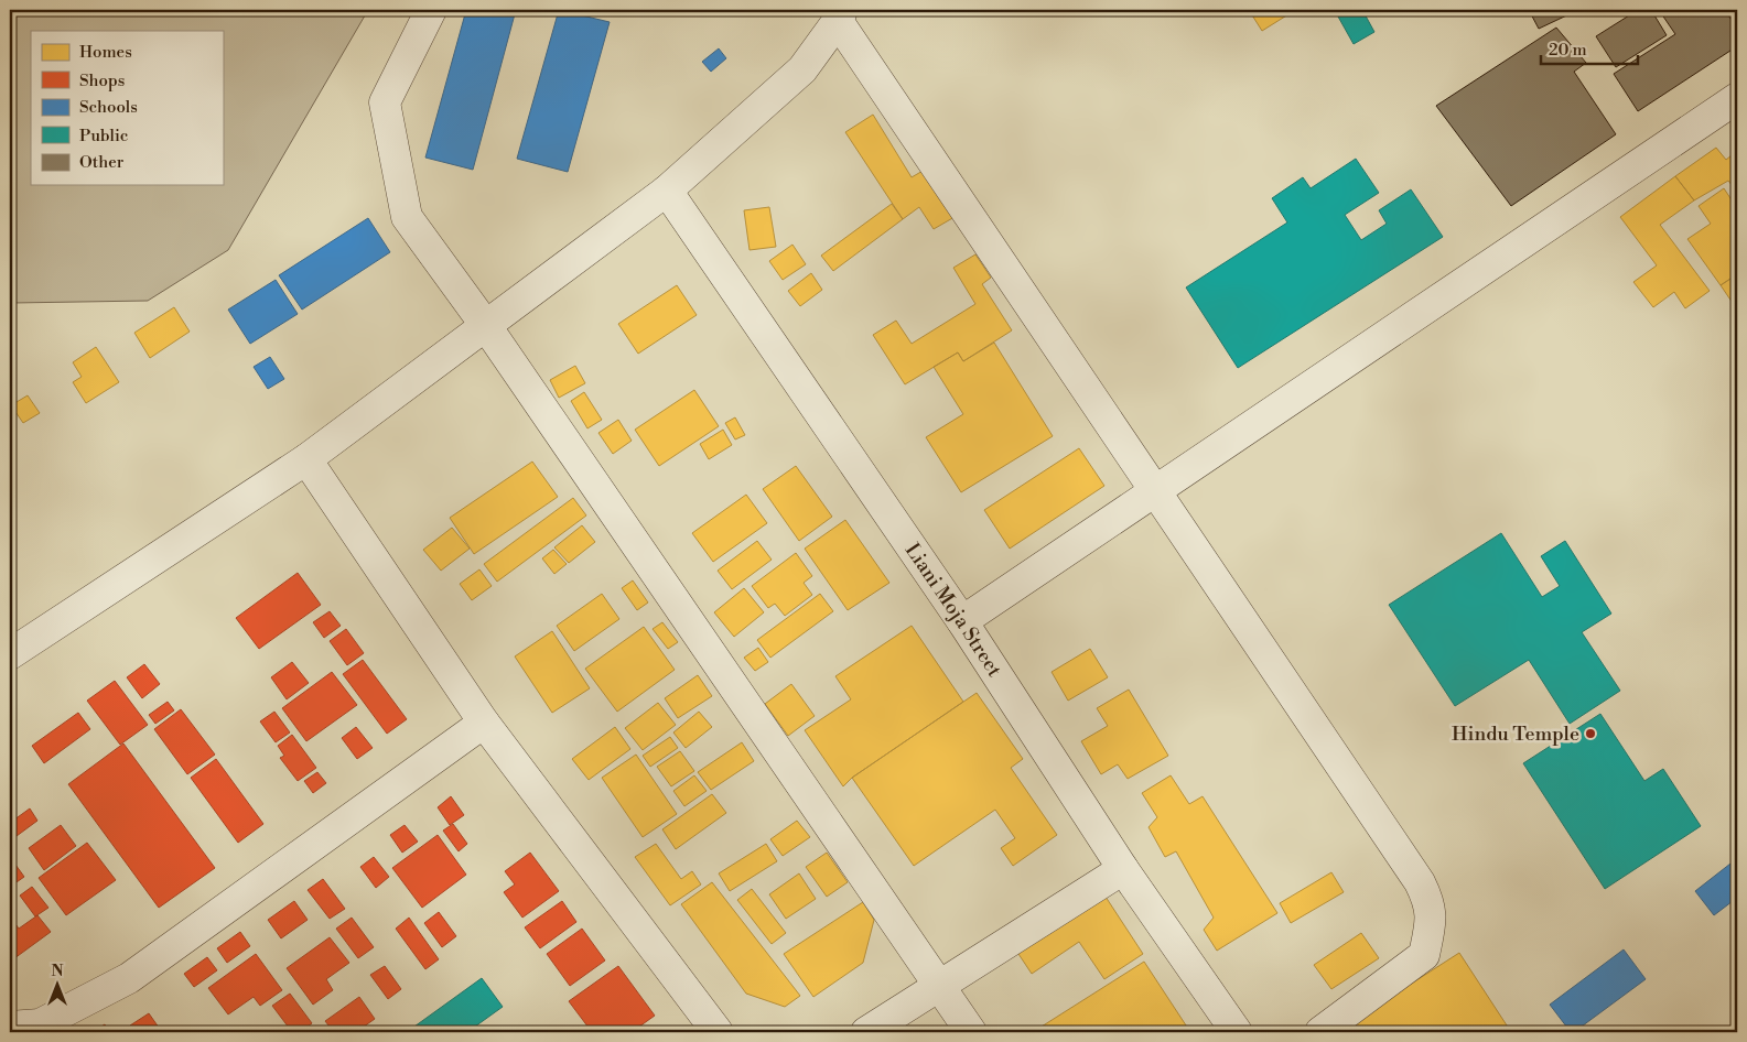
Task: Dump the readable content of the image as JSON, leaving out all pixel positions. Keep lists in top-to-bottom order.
{
  "streets": {
    "street": ["Liani Moja Street"]
  },
  "places": ["Hindu Temple"],
  "legend": [
    "Homes",
    "Shops",
    "Schools",
    "Public",
    "Other"
  ],
  "scale_bar": "20 m",
  "north": "top"
}
